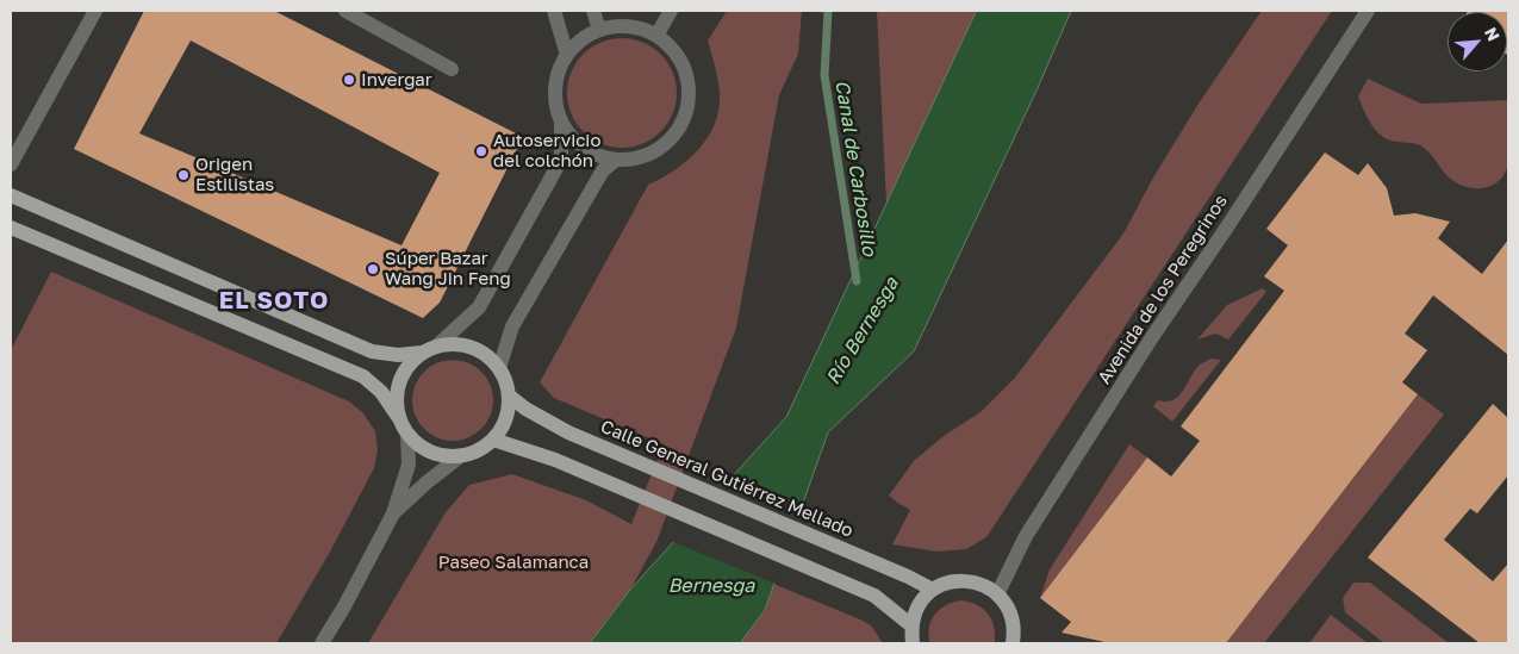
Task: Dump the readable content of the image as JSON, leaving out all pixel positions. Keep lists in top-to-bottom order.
{
  "streets": {
    "main road": ["Calle General Gutiérrez Mellado"],
    "street": ["Avenida de los Peregrinos"]
  },
  "districts": ["EL SOTO"],
  "water": ["Canal de Carbosillo", "Río Bernesga", "Bernesga"],
  "parks": ["Paseo Salamanca"],
  "places": [
    "Invergar",
    "Autoservicio del colchón",
    "Origen Estilistas",
    "Súper Bazar Wang Jin Feng"
  ],
  "north": "top right"
}
